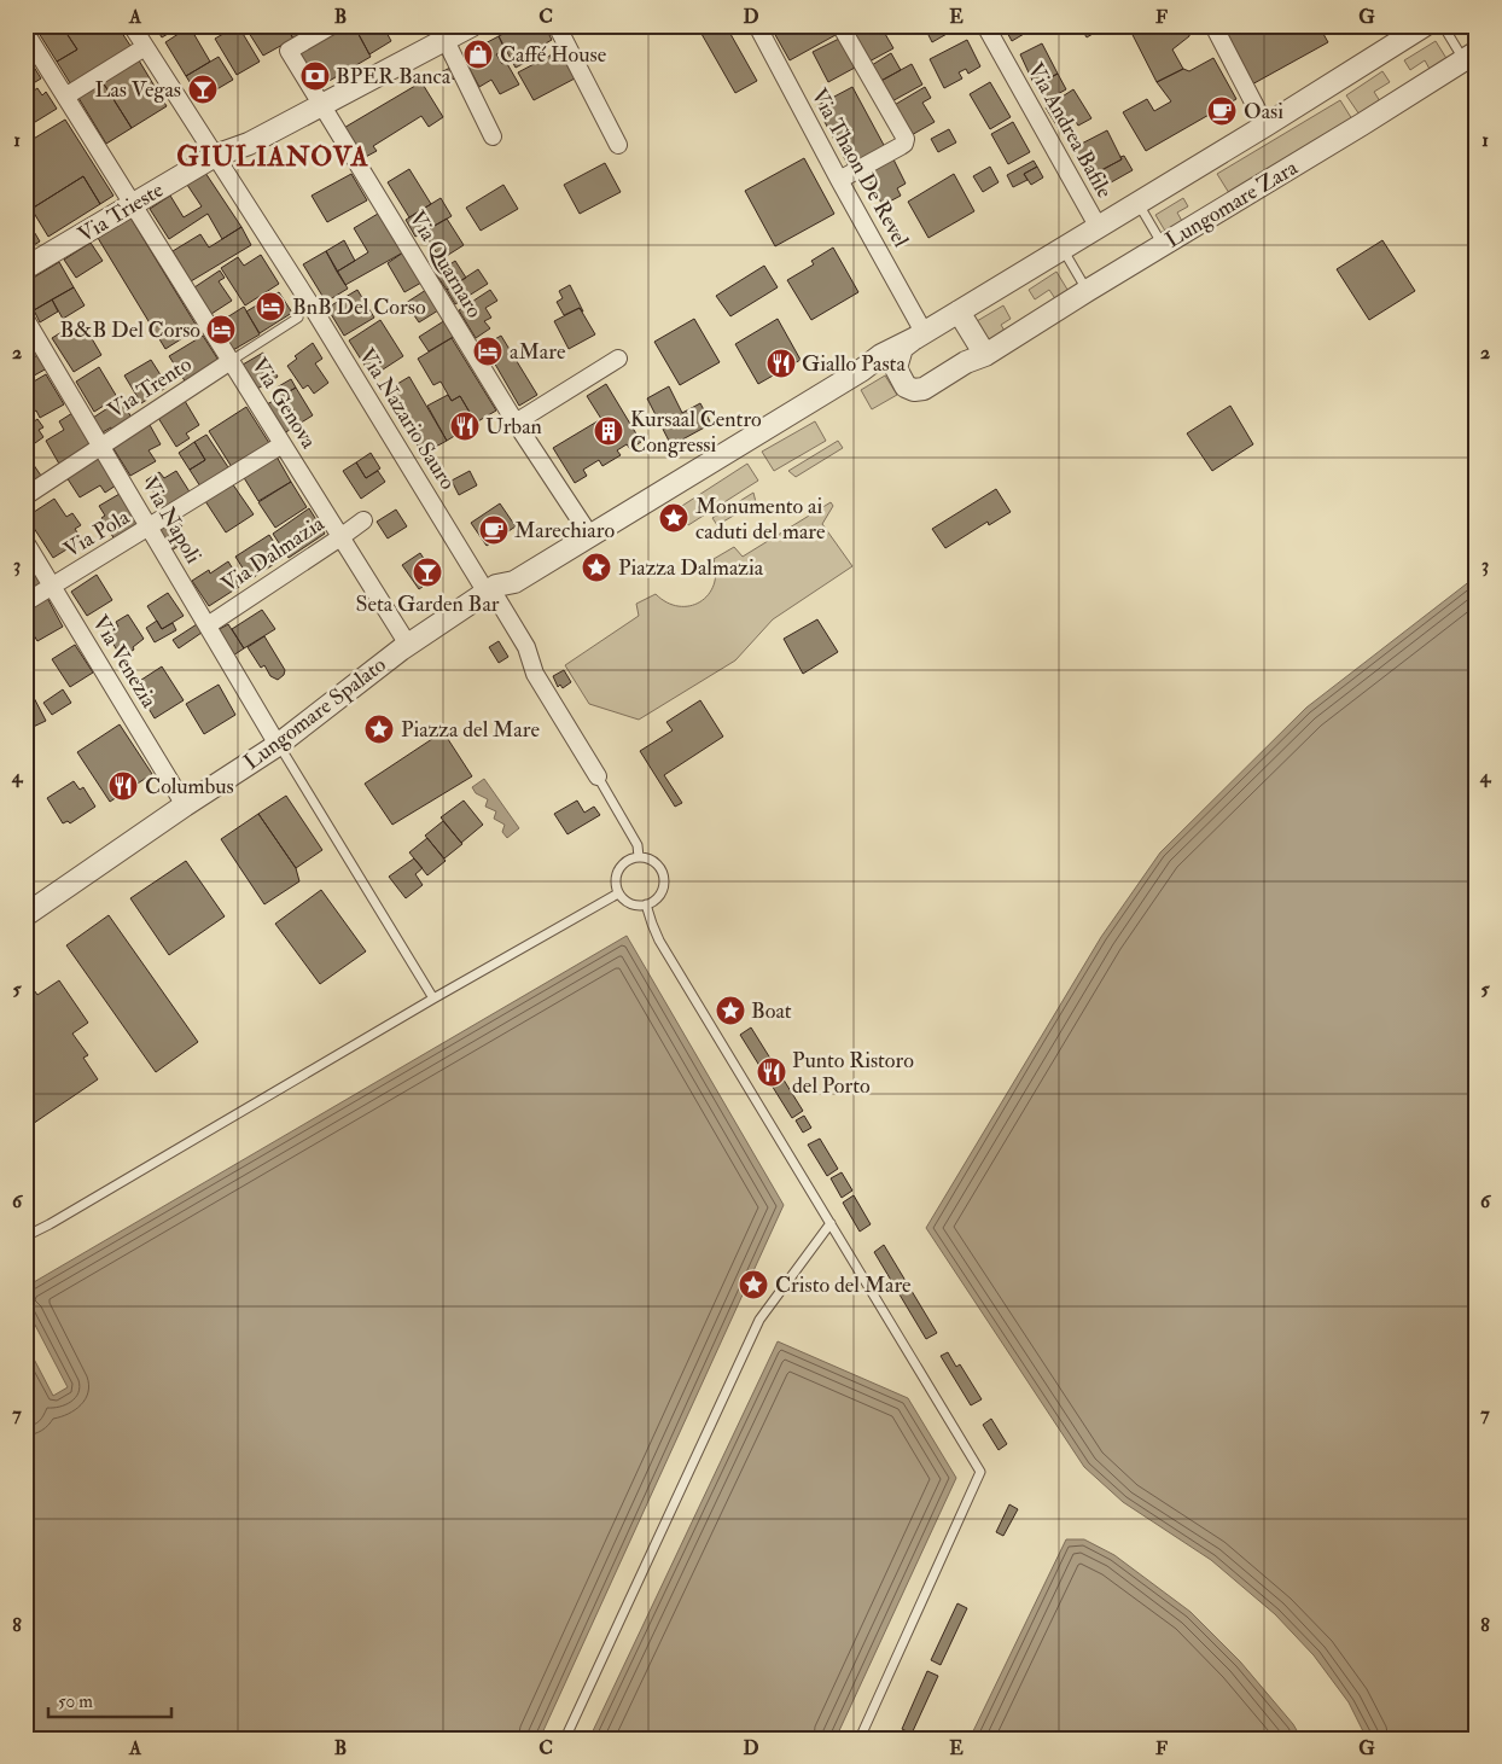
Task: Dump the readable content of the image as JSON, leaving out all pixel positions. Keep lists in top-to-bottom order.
{
  "streets": {
    "street": [
      "Via Andrea Bafile",
      "Via Thaon De Revel",
      "Lungomare Zara",
      "Via Trieste",
      "Via Quarnaro",
      "Via Trento",
      "Via Genova",
      "Via Nazario Sauro",
      "Via Napoli",
      "Via Pola",
      "Via Dalmazia",
      "Via Venezia",
      "Lungomare Spalato"
    ]
  },
  "crossings": [
    ["Via Trieste", "Via Quarnaro"],
    ["Via Trieste", "Via Genova"],
    ["Via Trieste", "Via Nazario Sauro"],
    ["Via Trento", "Via Genova"],
    ["Via Trento", "Via Napoli"],
    ["Via Genova", "Via Pola"],
    ["Via Genova", "Via Dalmazia"],
    ["Via Genova", "Lungomare Spalato"],
    ["Via Nazario Sauro", "Lungomare Spalato"],
    ["Via Napoli", "Via Pola"],
    ["Via Napoli", "Via Dalmazia"],
    ["Via Napoli", "Lungomare Spalato"],
    ["Via Pola", "Via Venezia"],
    ["Via Venezia", "Lungomare Spalato"]
  ],
  "districts": ["GIULIANOVA"],
  "places": {
    "shop": ["Caffé House"],
    "bank": ["BPER Banca"],
    "bar": ["Las Vegas", "Seta Garden Bar"],
    "cafe": ["Oasi", "Marechiaro"],
    "hotel": ["BnB Del Corso", "B&B Del Corso", "aMare"],
    "restaurant": [
      "Giallo Pasta",
      "Urban",
      "Columbus",
      "Punto Ristoro del Porto"
    ],
    "building": ["Kursaal Centro Congressi"],
    "place": [
      "Monumento ai caduti del mare",
      "Piazza Dalmazia",
      "Piazza del Mare",
      "Boat",
      "Cristo del Mare"
    ]
  },
  "scale_bar": "50 m",
  "grid": {
    "columns": [
      "A",
      "B",
      "C",
      "D",
      "E",
      "F",
      "G"
    ],
    "rows": [
      "1",
      "2",
      "3",
      "4",
      "5",
      "6",
      "7",
      "8"
    ]
  }
}
